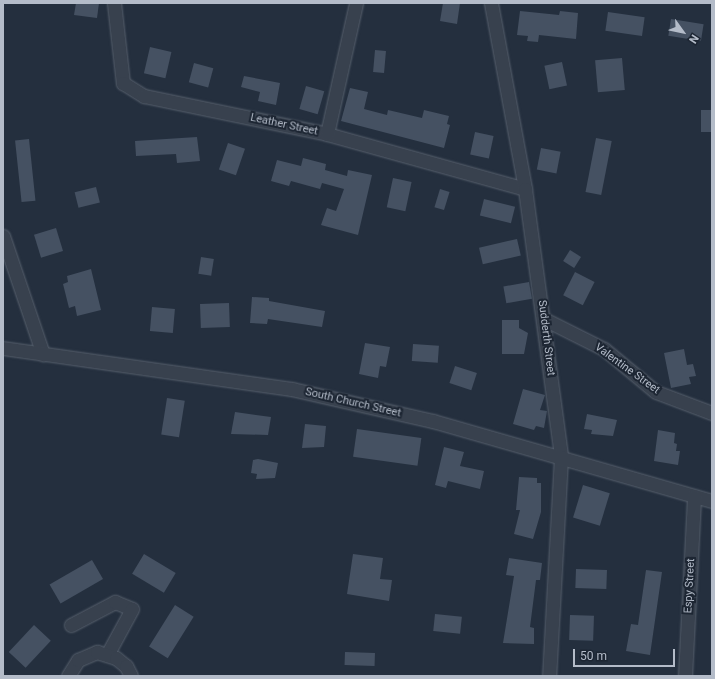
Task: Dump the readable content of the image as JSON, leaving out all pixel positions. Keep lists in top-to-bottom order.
{
  "streets": {
    "street": [
      "Leather Street",
      "Sudderth Street",
      "Valentine Street",
      "South Church Street",
      "Espy Street"
    ]
  },
  "crossings": [
    ["Leather Street", "Sudderth Street"],
    ["Sudderth Street", "Valentine Street"],
    ["Sudderth Street", "South Church Street"],
    ["South Church Street", "Espy Street"]
  ],
  "scale_bar": "50 m",
  "north": "bottom right"
}
